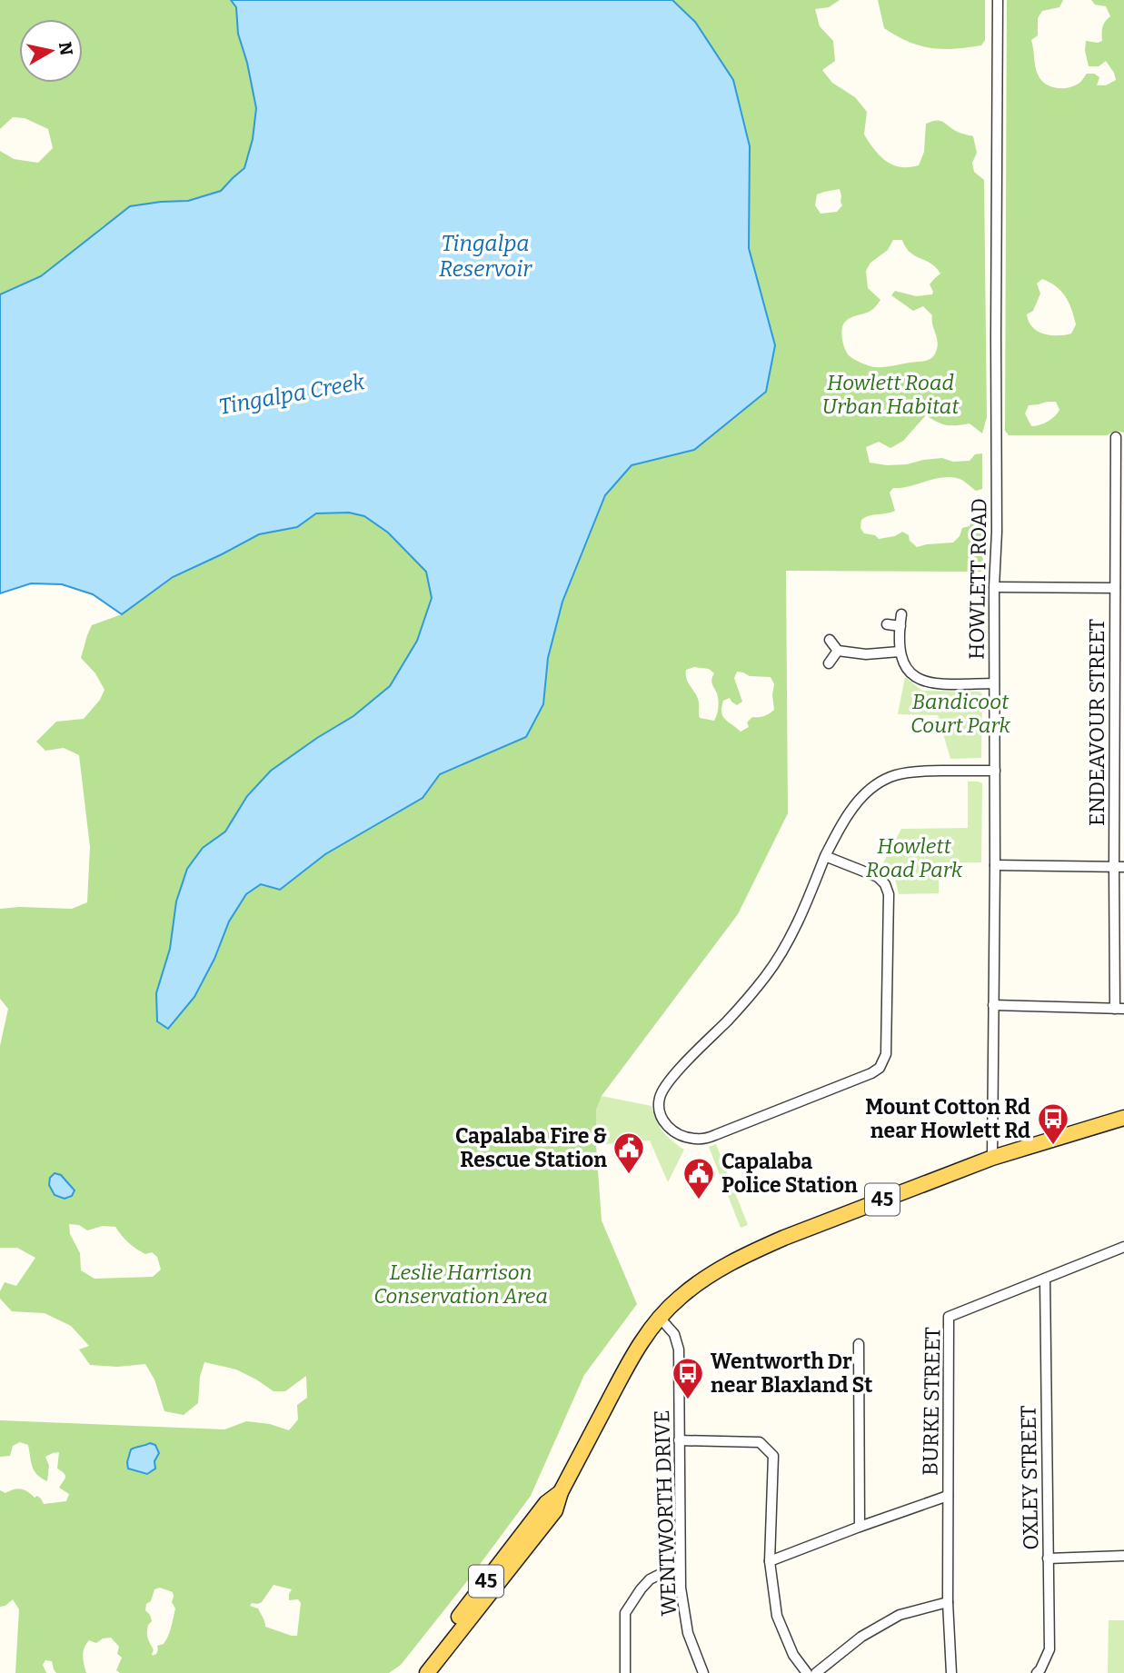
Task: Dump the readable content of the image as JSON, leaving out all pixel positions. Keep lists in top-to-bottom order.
{
  "streets": {
    "main road": ["45"],
    "street": [
      "HOWLETT ROAD",
      "ENDEAVOUR STREET",
      "BURKE STREET",
      "OXLEY STREET",
      "WENTWORTH DRIVE"
    ]
  },
  "crossings": [
    ["HOWLETT ROAD", "45"],
    ["45", "WENTWORTH DRIVE"],
    ["BURKE STREET", "OXLEY STREET"]
  ],
  "water": ["Tingalpa Reservoir", "Tingalpa Creek"],
  "parks": [
    "Howlett Road Urban Habitat",
    "Bandicoot Court Park",
    "Howlett Road Park",
    "Leslie Harrison Conservation Area"
  ],
  "places": {
    "bus stop": ["Mount Cotton Rd near Howlett Rd", "Wentworth Dr near Blaxland St"],
    "public building": ["Capalaba Fire & Rescue Station", "Capalaba Police Station"]
  },
  "north": "right"
}
